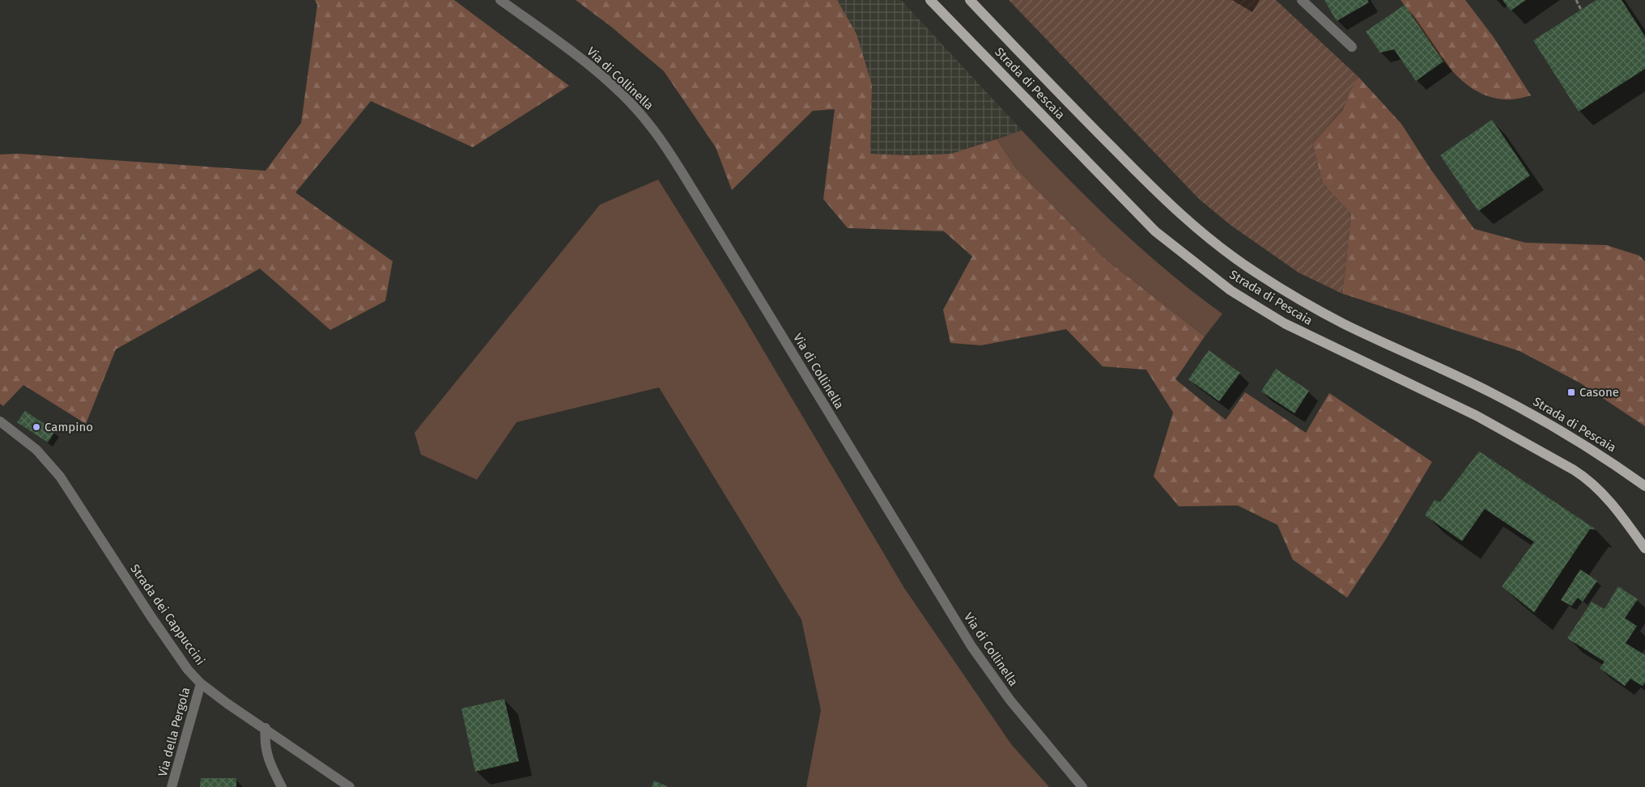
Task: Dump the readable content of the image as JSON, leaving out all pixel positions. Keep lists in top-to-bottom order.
{
  "streets": {
    "main road": ["Strada di Pescaia"],
    "street": ["Via di Collinella", "Strada dei Cappuccini", "Via della Pergola"]
  },
  "crossings": [
    ["Strada dei Cappuccini", "Via della Pergola"]
  ],
  "places": {
    "transit": ["Casone"],
    "other": ["Campino"]
  }
}
